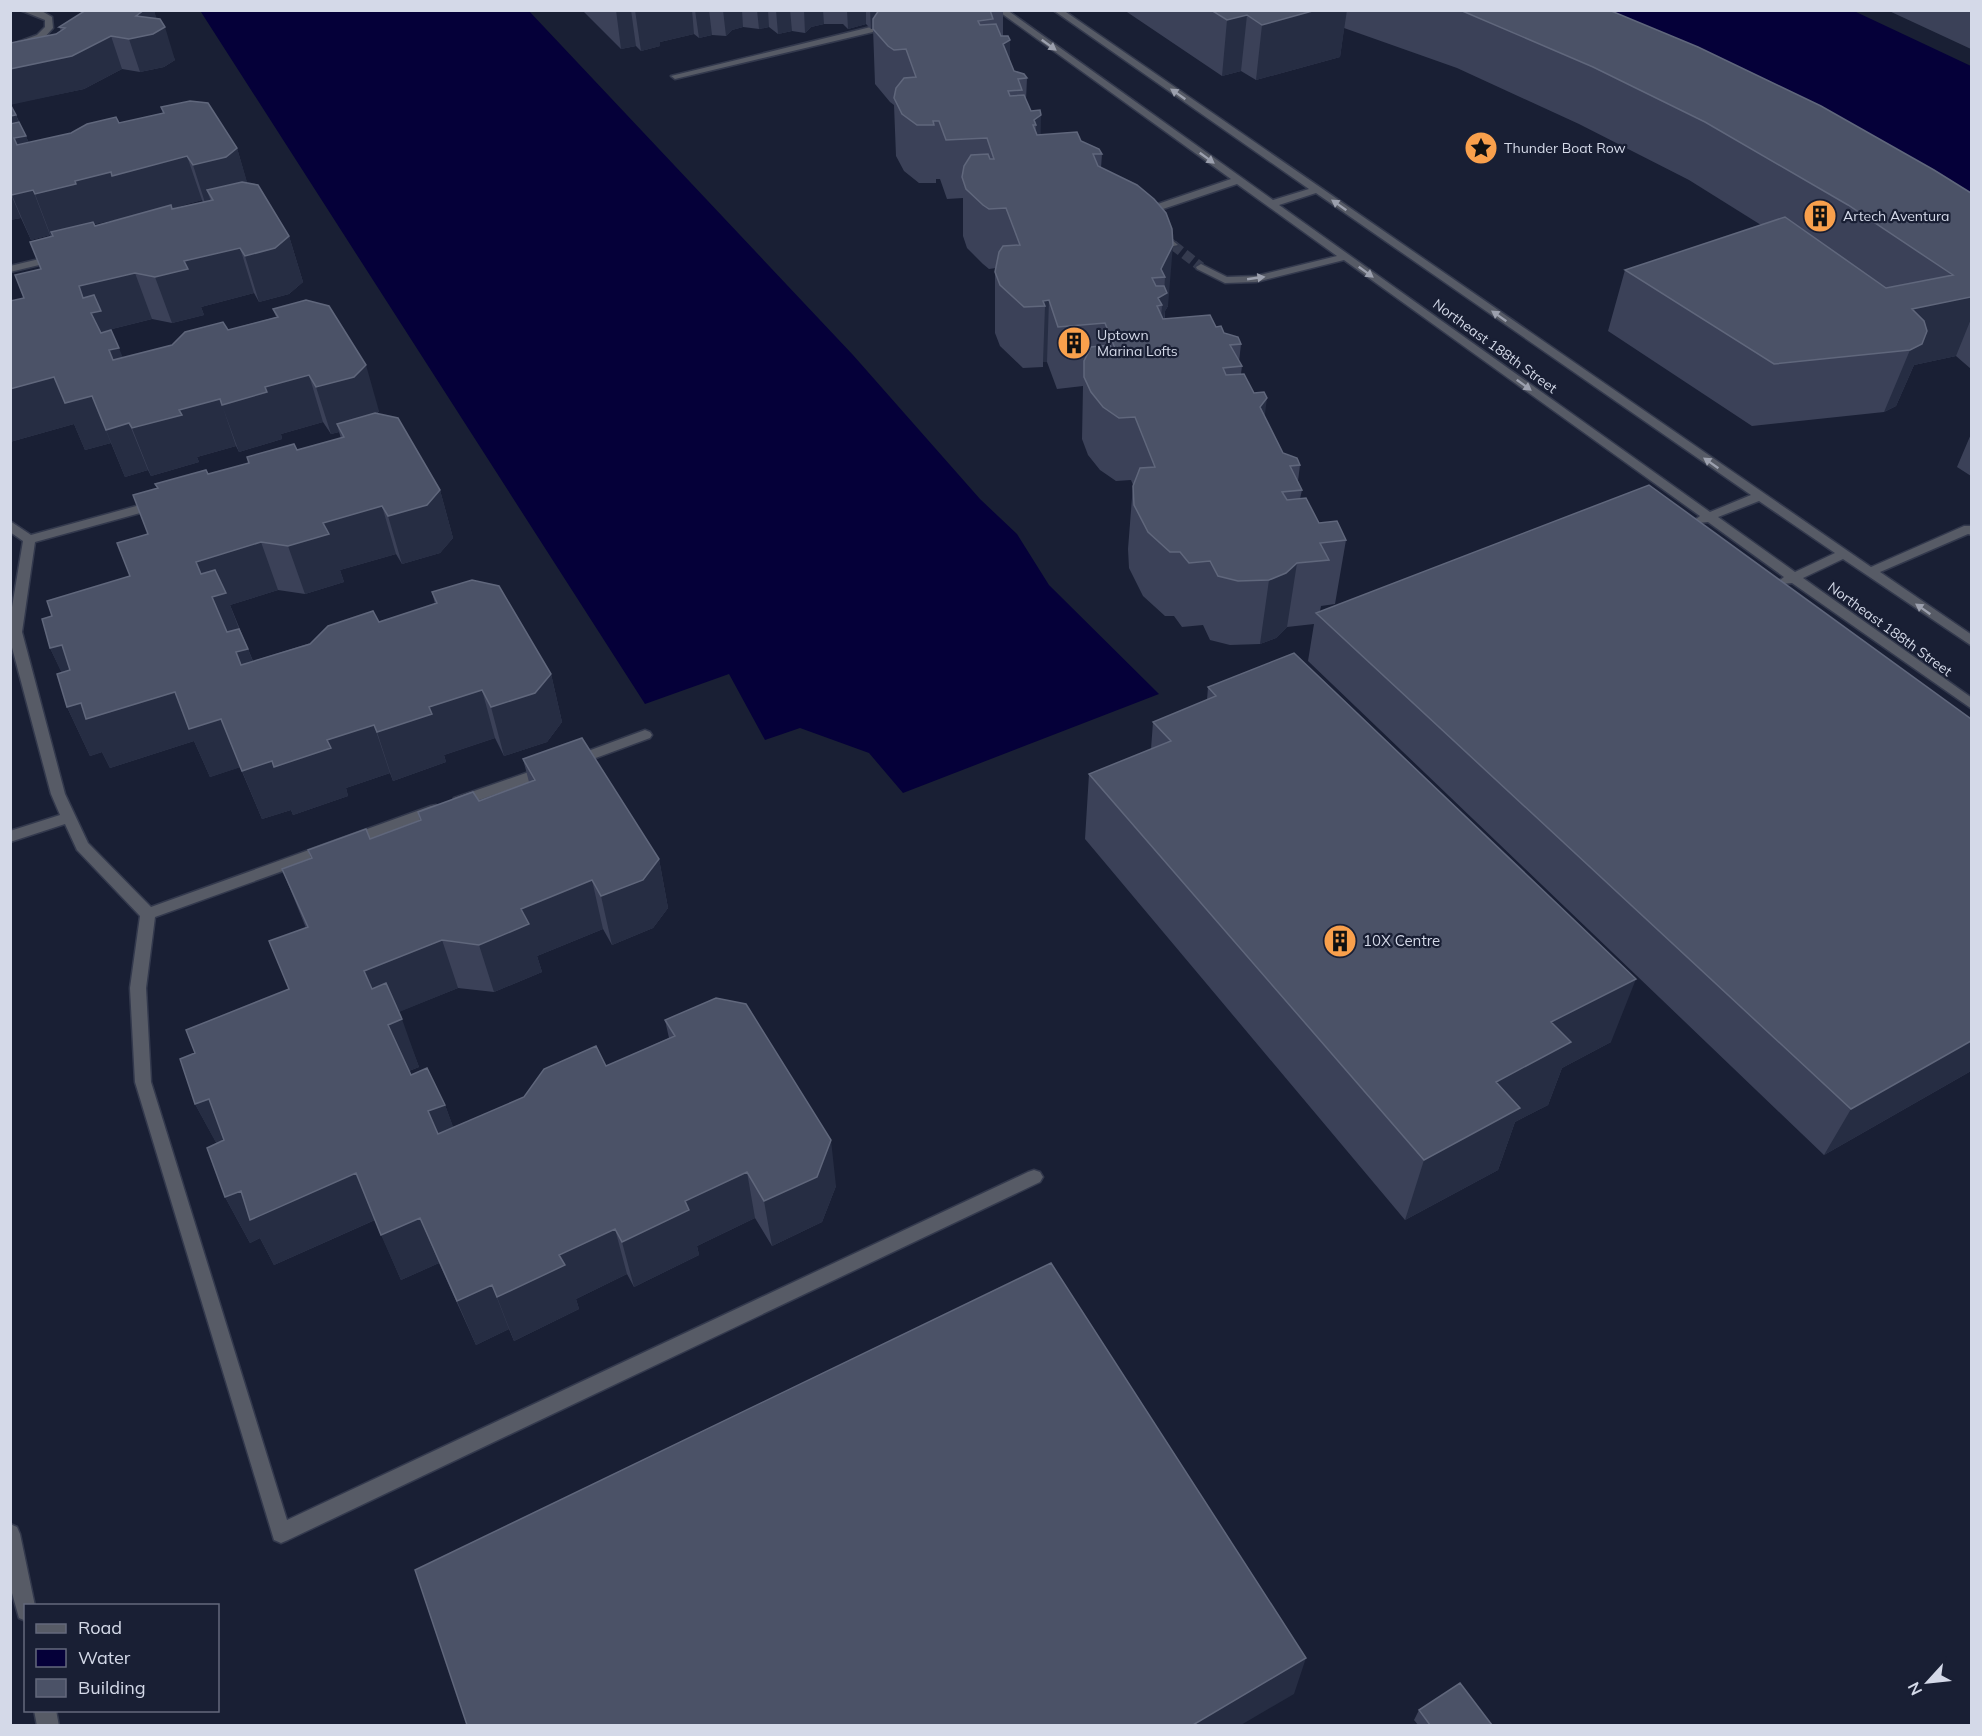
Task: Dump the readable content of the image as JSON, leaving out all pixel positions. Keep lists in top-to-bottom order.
{
  "streets": {
    "street": ["Northeast 188th Street"]
  },
  "places": {
    "place": ["Thunder Boat Row"],
    "building": ["Artech Aventura", "Uptown Marina Lofts", "10X Centre"]
  },
  "legend": ["Road", "Water", "Building"],
  "north": "bottom left"
}
